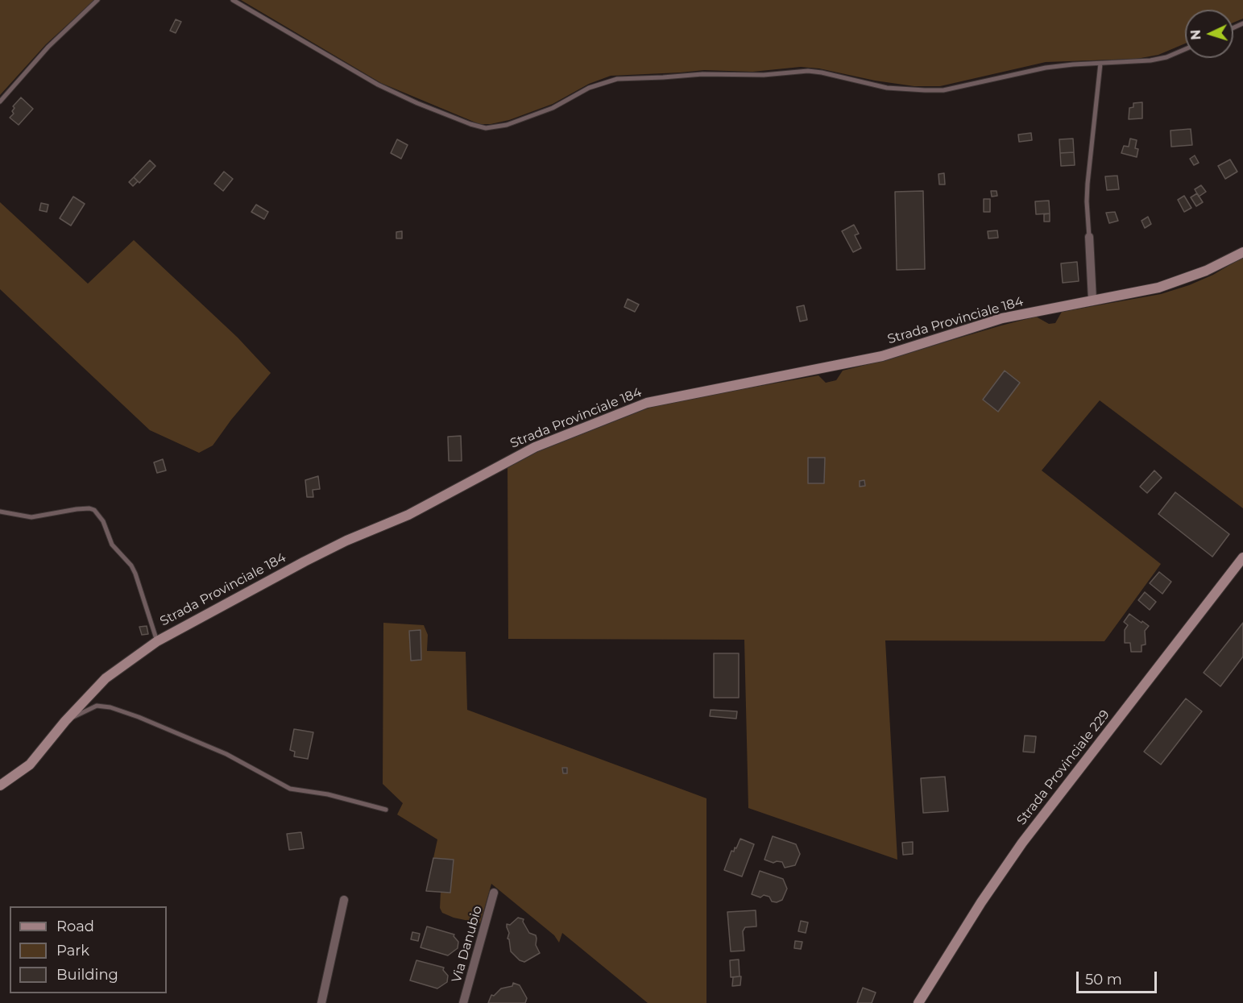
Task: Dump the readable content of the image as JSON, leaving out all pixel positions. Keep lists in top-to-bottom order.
{
  "streets": {
    "street": ["Strada Provinciale 184", "Strada Provinciale 229", "Via Danubio"]
  },
  "legend": ["Road", "Park", "Building"],
  "scale_bar": "50 m",
  "north": "left"
}
